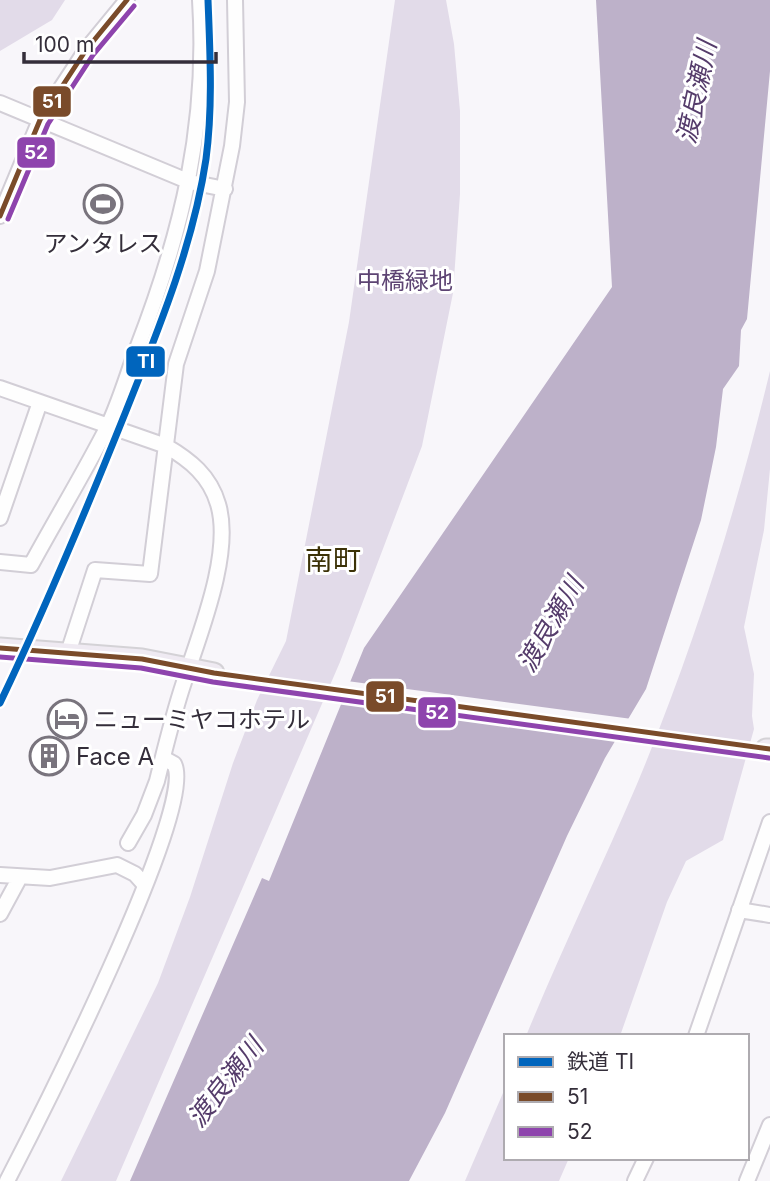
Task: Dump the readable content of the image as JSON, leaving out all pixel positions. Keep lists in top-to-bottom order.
{
  "districts": ["南町"],
  "water": ["渡良瀬川"],
  "parks": ["中橋緑地"],
  "places": {
    "sports": ["アンタレス"],
    "hotel": ["ニューミヤコホテル"],
    "building": ["Face A"]
  },
  "lines": ["rail line TI", "transit line 51", "transit line 52"],
  "legend": ["鉄道 TI", "51", "52"],
  "scale_bar": "100 m"
}
